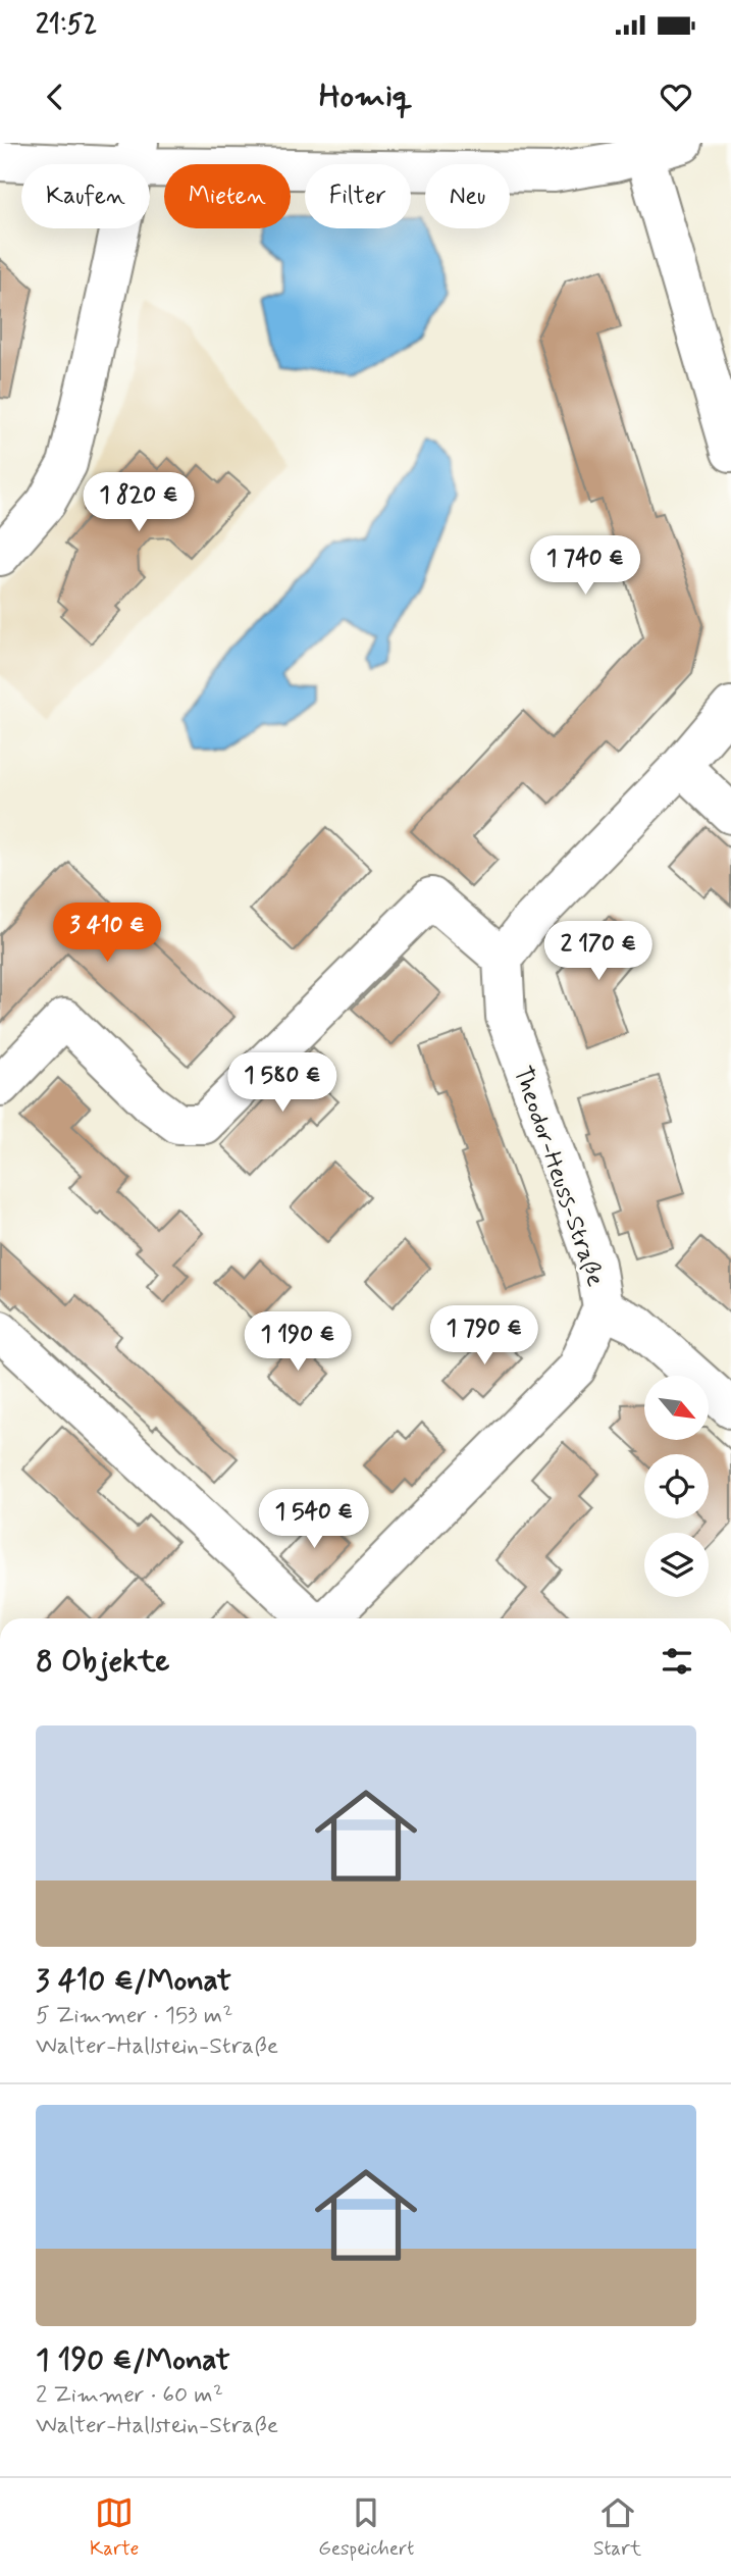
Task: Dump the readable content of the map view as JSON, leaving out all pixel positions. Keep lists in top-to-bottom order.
{
  "streets": {
    "street": ["Theodor-Heuss-Straße"]
  },
  "north": "bottom right",
  "page": {
    "status": "21:52",
    "header": "Homiq",
    "chip": [
      "Kaufen",
      "Mieten",
      "Filter",
      "Neu"
    ],
    "price": [
      "1 820 €",
      "1 740 €",
      "3 410 €",
      "2 170 €",
      "1 580 €",
      "1 790 €",
      "1 190 €",
      "1 540 €"
    ],
    "heading": "8 Objekte",
    "list": [
      {
        "name": "3 410 €/Monat",
        "note": "5 Zimmer · 153 m² · Walter-Hallstein-Straße"
      },
      {
        "name": "1 190 €/Monat",
        "note": "2 Zimmer · 60 m² · Walter-Hallstein-Straße"
      }
    ],
    "tabs": ["Karte", "Gespeichert", "Start"]
  }
}
